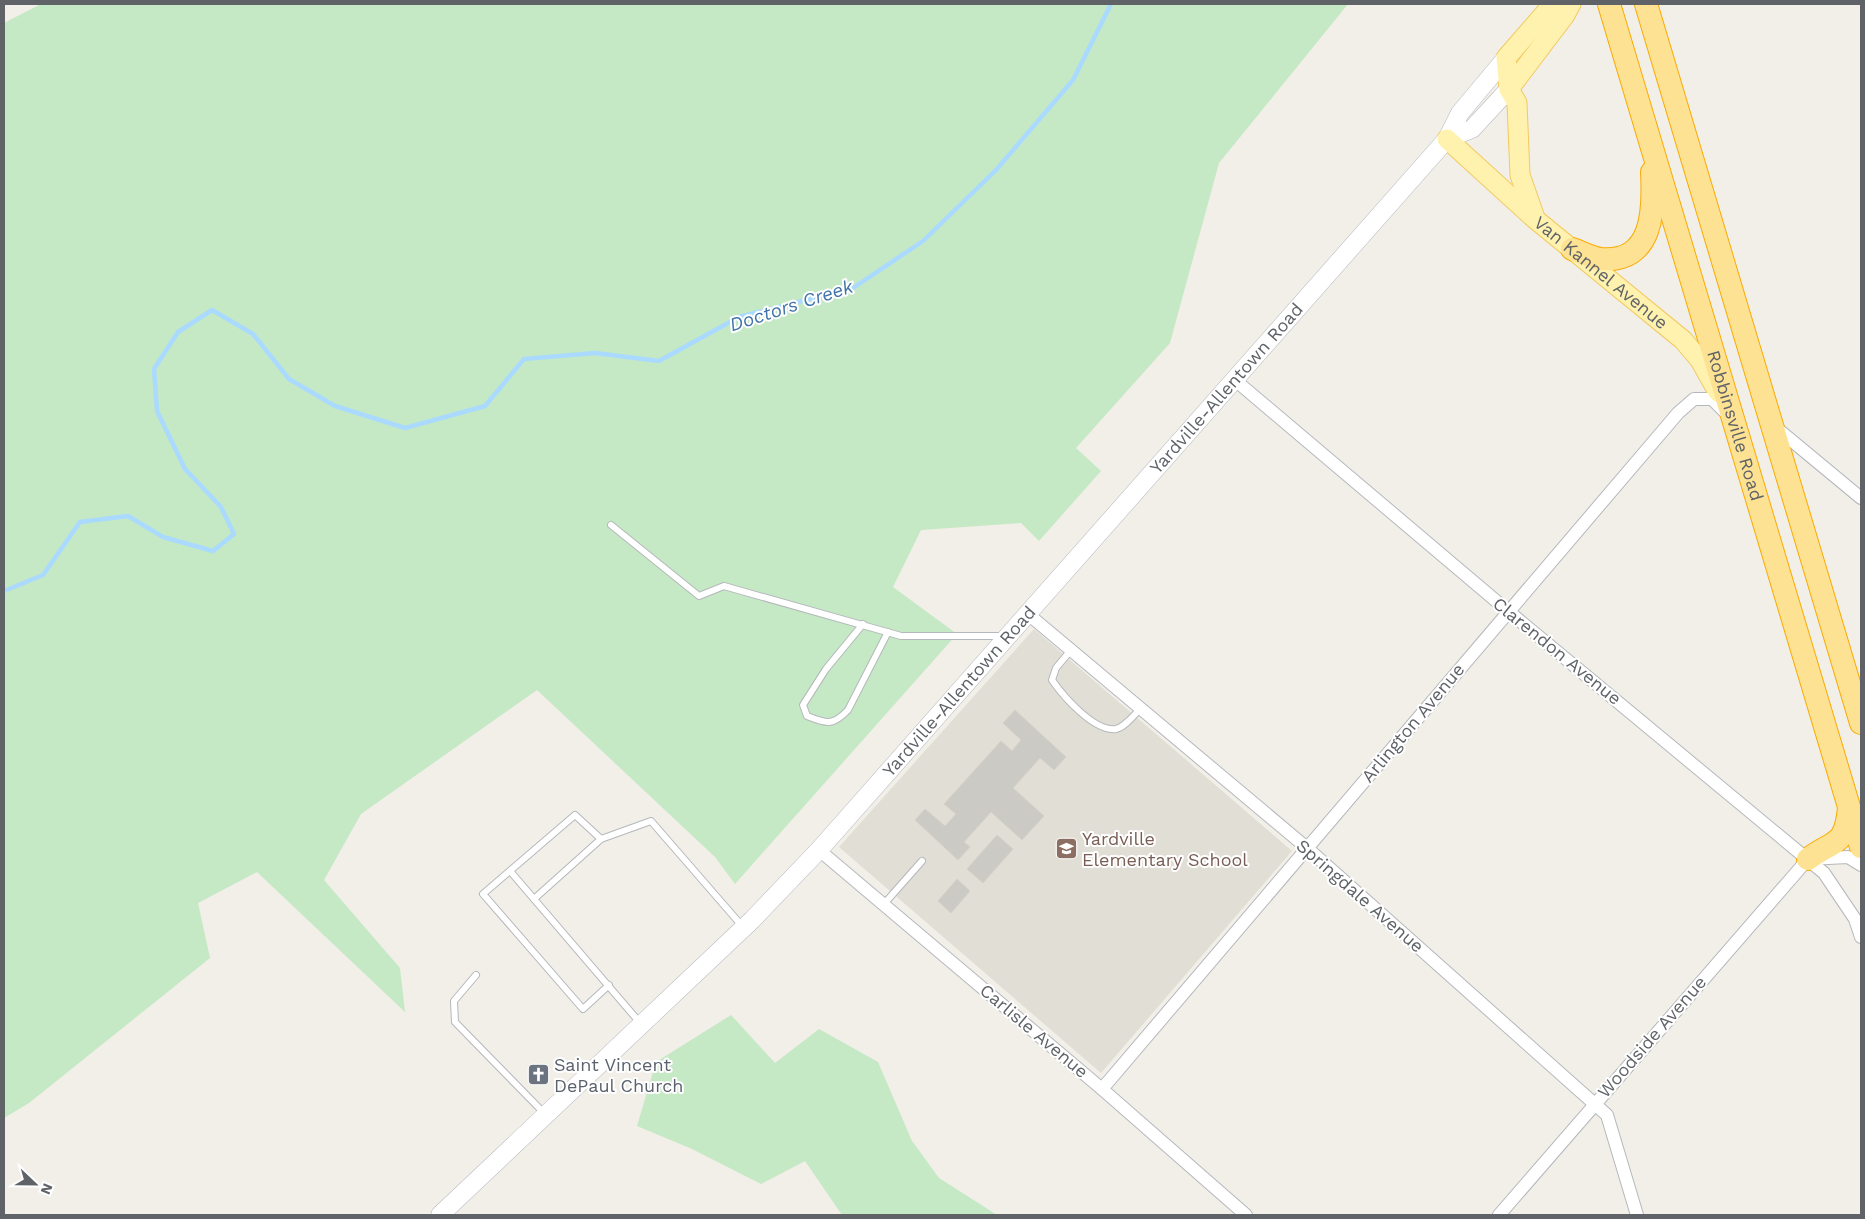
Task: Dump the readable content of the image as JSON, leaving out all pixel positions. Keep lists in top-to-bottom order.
{
  "streets": {
    "highway": ["Robbinsville Road"],
    "main road": ["Van Kannel Avenue", "Yardville-Allentown Road"],
    "street": [
      "Clarendon Avenue",
      "Arlington Avenue",
      "Springdale Avenue",
      "Carlisle Avenue",
      "Woodside Avenue"
    ]
  },
  "crossings": [
    ["Van Kannel Avenue", "Yardville-Allentown Road"],
    ["Van Kannel Avenue", "Robbinsville Road"],
    ["Van Kannel Avenue", "Arlington Avenue"],
    ["Yardville-Allentown Road", "Clarendon Avenue"],
    ["Yardville-Allentown Road", "Springdale Avenue"],
    ["Yardville-Allentown Road", "Carlisle Avenue"],
    ["Robbinsville Road", "Arlington Avenue"],
    ["Clarendon Avenue", "Arlington Avenue"],
    ["Clarendon Avenue", "Woodside Avenue"],
    ["Arlington Avenue", "Springdale Avenue"],
    ["Arlington Avenue", "Carlisle Avenue"],
    ["Springdale Avenue", "Woodside Avenue"]
  ],
  "water": ["Doctors Creek"],
  "places": {
    "school or university": ["Yardville Elementary School"],
    "church": ["Saint Vincent DePaul Church"]
  },
  "north": "right"
}
